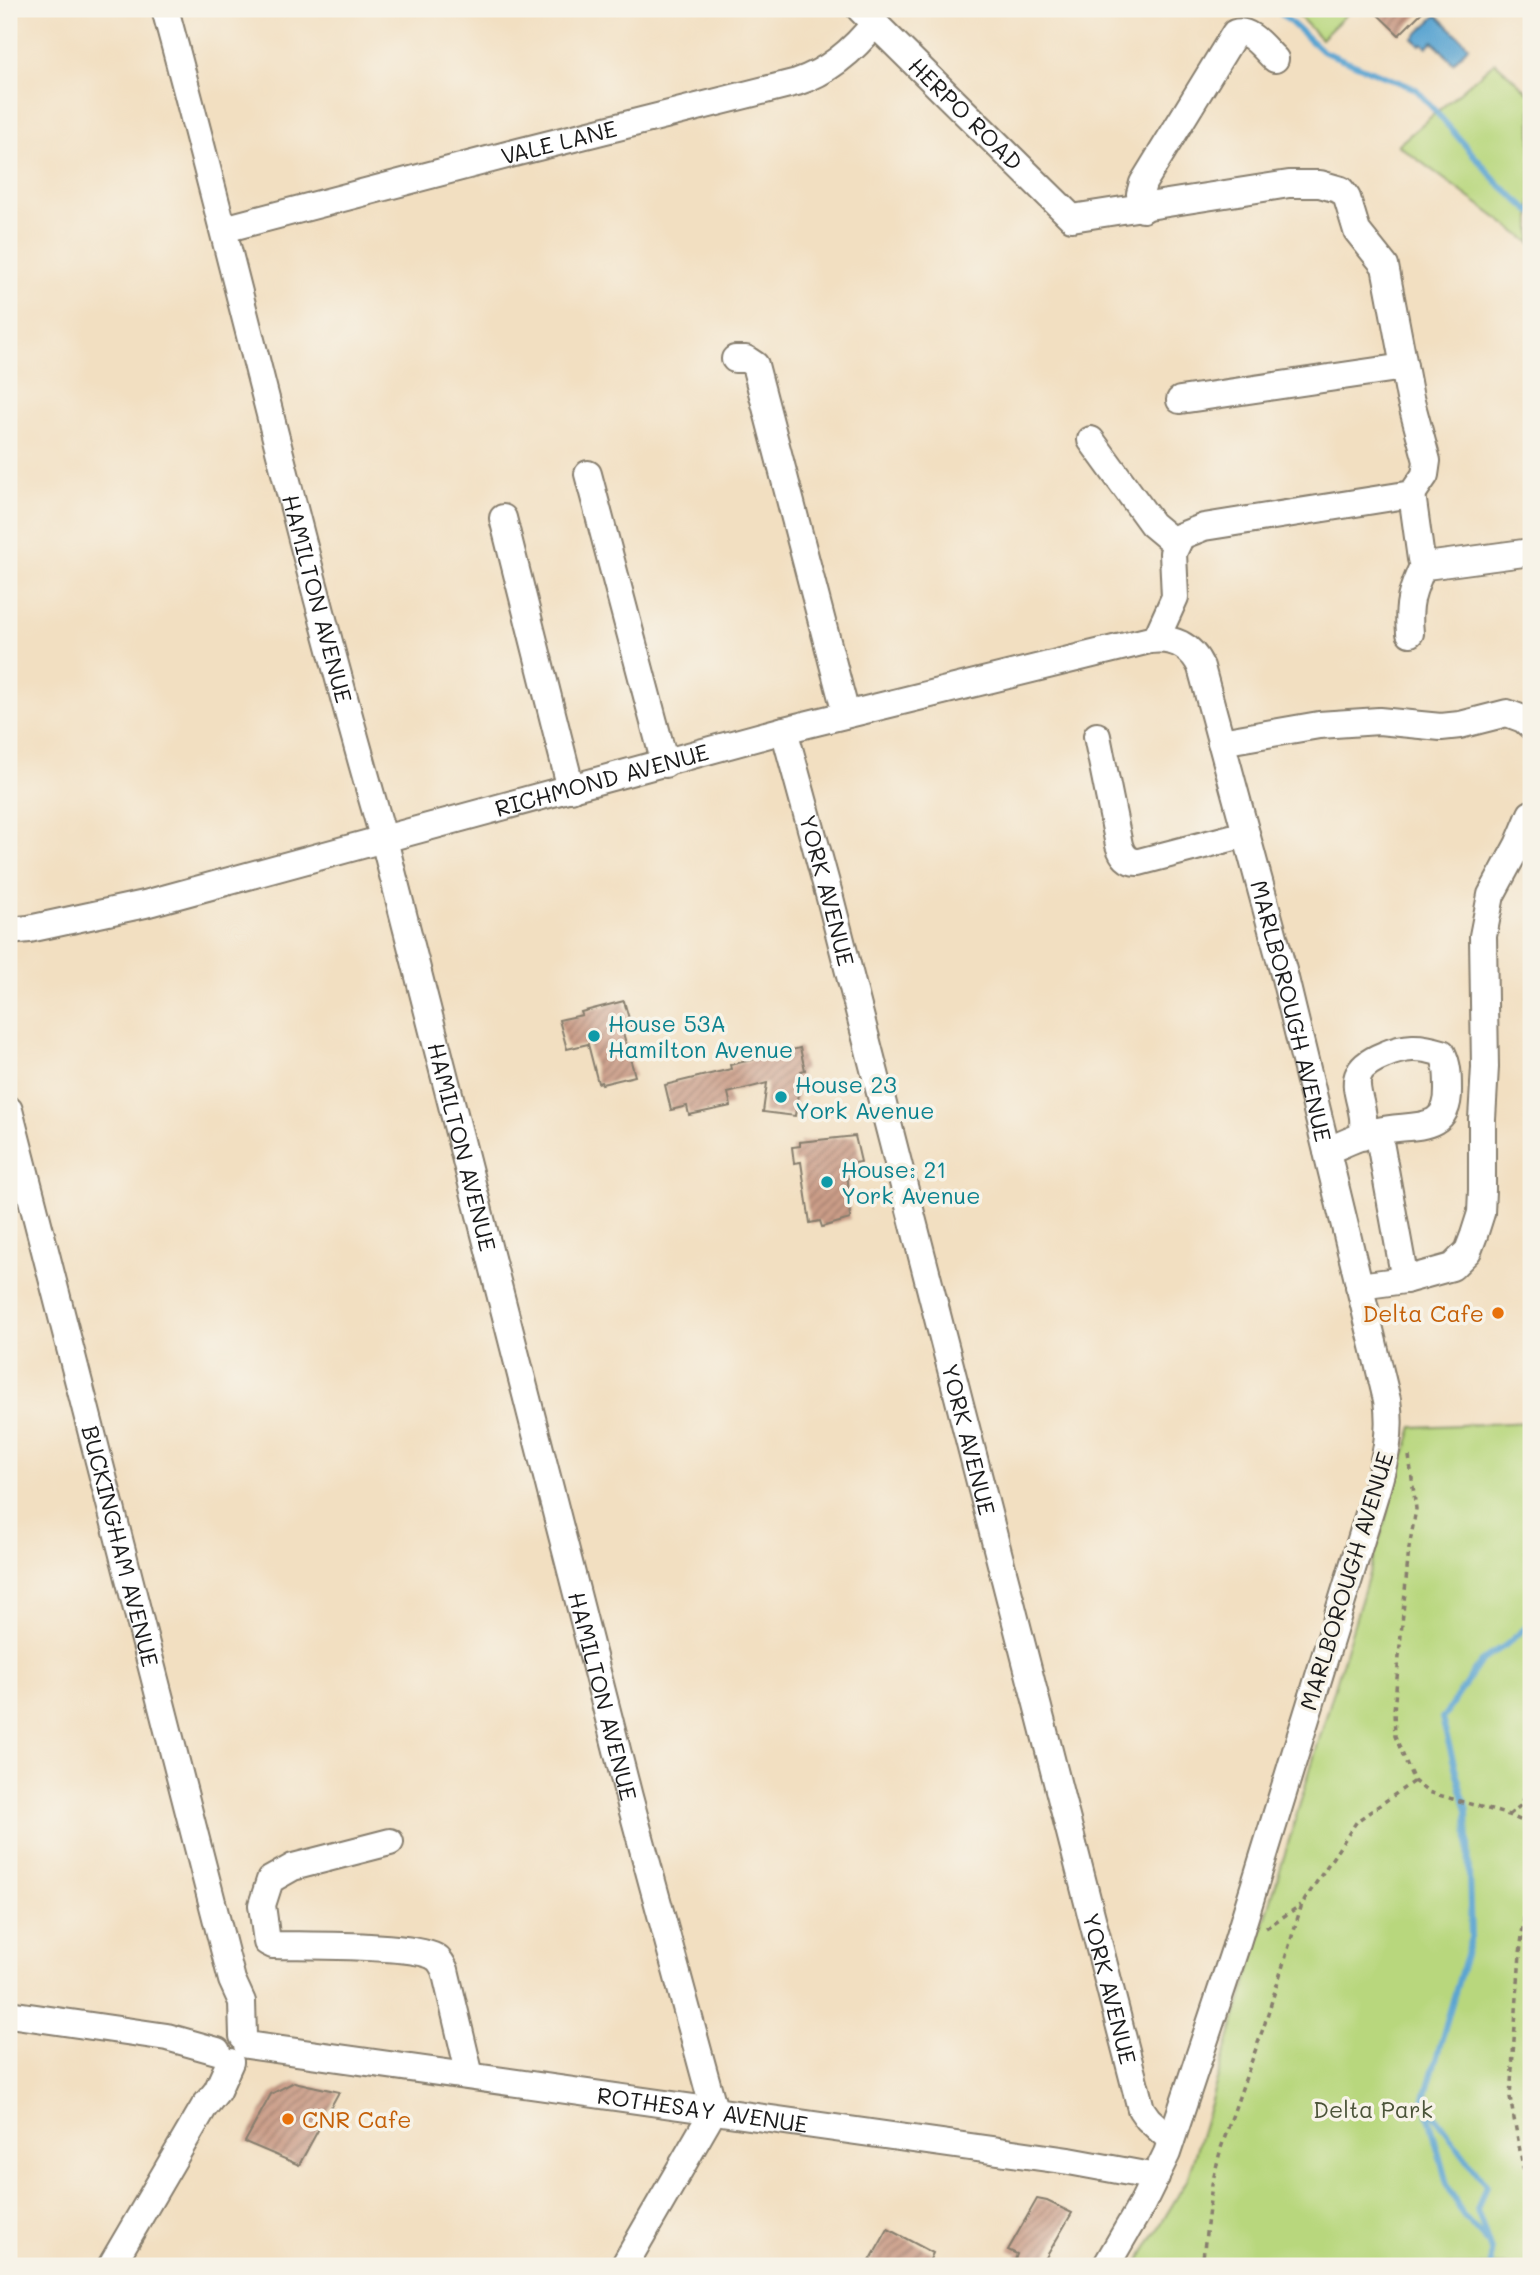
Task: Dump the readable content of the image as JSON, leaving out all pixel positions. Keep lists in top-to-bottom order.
{
  "streets": {
    "street": [
      "HERPO ROAD",
      "VALE LANE",
      "HAMILTON AVENUE",
      "RICHMOND AVENUE",
      "YORK AVENUE",
      "MARLBOROUGH AVENUE",
      "BUCKINGHAM AVENUE",
      "ROTHESAY AVENUE"
    ]
  },
  "crossings": [
    ["HERPO ROAD", "VALE LANE"],
    ["VALE LANE", "HAMILTON AVENUE"],
    ["HAMILTON AVENUE", "RICHMOND AVENUE"],
    ["HAMILTON AVENUE", "ROTHESAY AVENUE"],
    ["RICHMOND AVENUE", "YORK AVENUE"],
    ["RICHMOND AVENUE", "MARLBOROUGH AVENUE"],
    ["YORK AVENUE", "MARLBOROUGH AVENUE"],
    ["MARLBOROUGH AVENUE", "ROTHESAY AVENUE"],
    ["BUCKINGHAM AVENUE", "ROTHESAY AVENUE"]
  ],
  "parks": ["Delta Park"],
  "places": [
    "House 53A Hamilton Avenue",
    "House 23 York Avenue",
    "House: 21 York Avenue",
    "Delta Cafe",
    "CNR Cafe"
  ]
}
